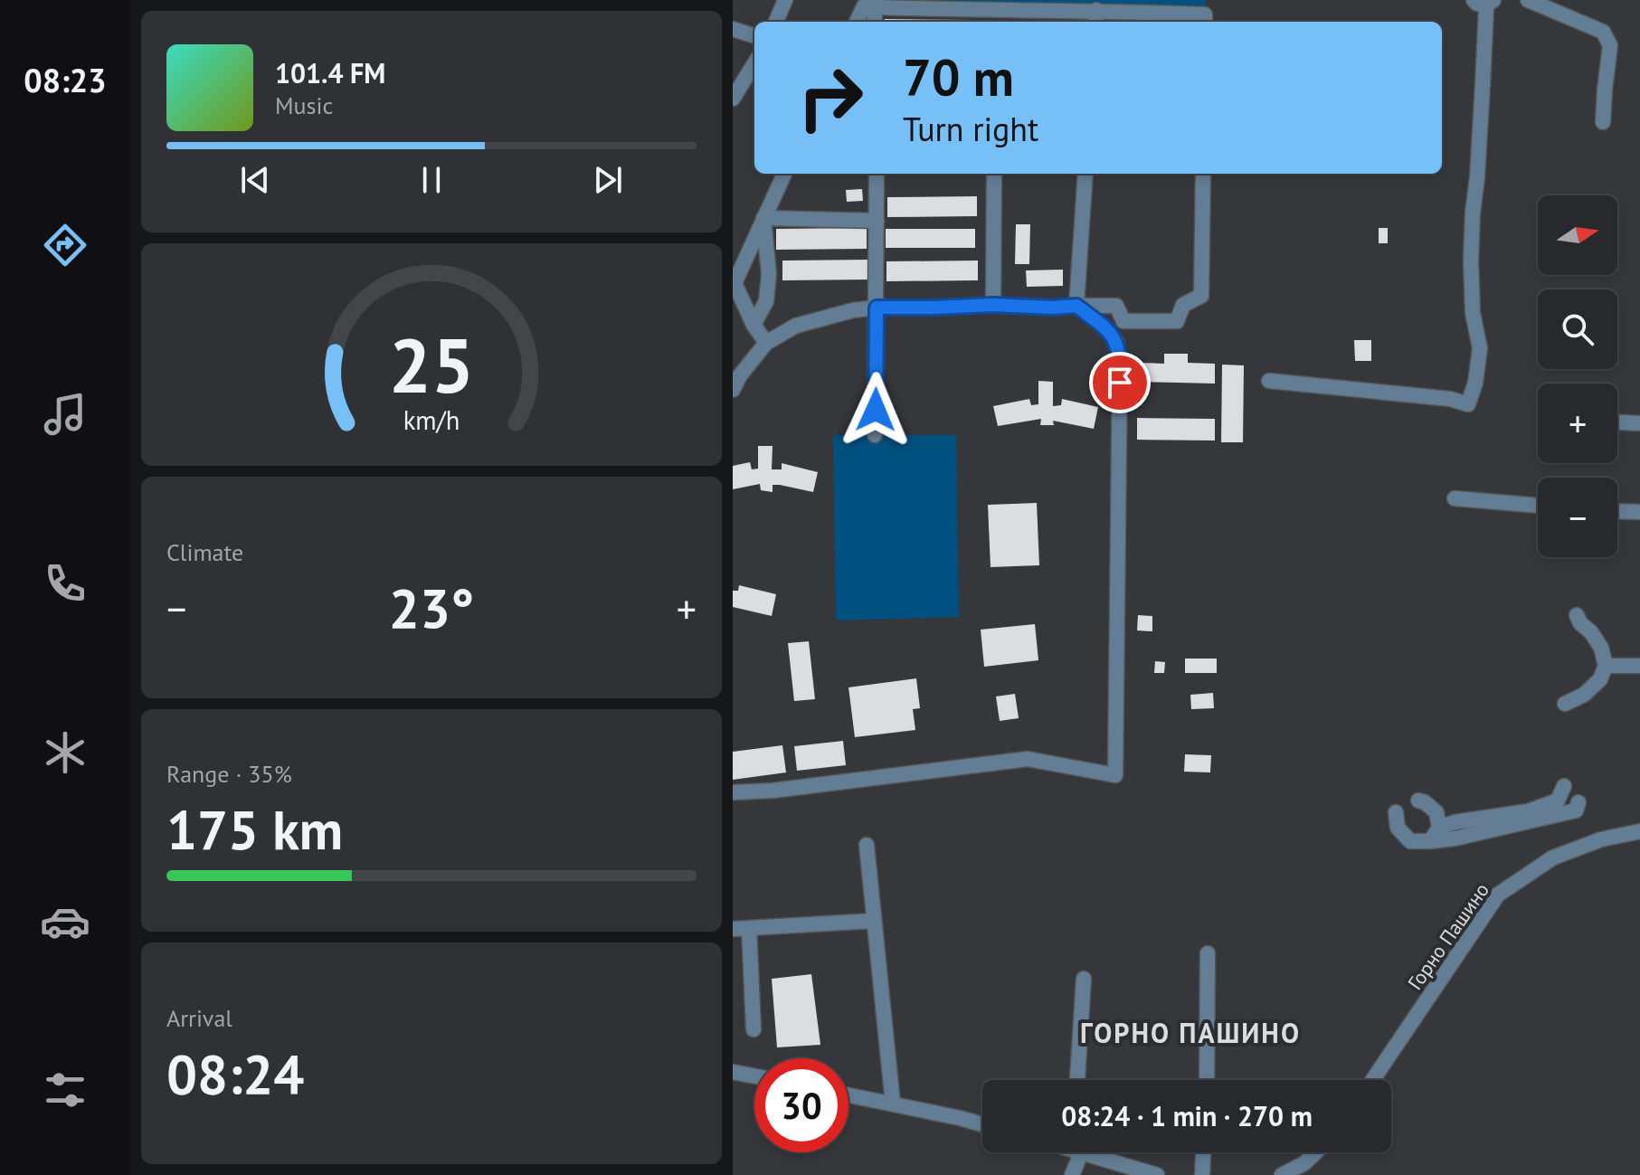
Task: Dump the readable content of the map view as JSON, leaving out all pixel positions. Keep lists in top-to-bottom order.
{
  "streets": {
    "street": ["Горно Пашино"]
  },
  "districts": ["ГОРНО ПАШИНО"],
  "north": "right",
  "page": {
    "tabs": "08:23",
    "turn": ["70 m", "Turn right"],
    "song": ["101.4 FM", "Music"],
    "map_buttons": ["+", "−"],
    "tile": [
      "Climate",
      ["Range · 35%", "175 km"],
      ["Arrival", "08:24"]
    ],
    "heat": ["−", "23°", "+"],
    "limit": "30",
    "trip": "08:24 · 1 min · 270 m",
    "gauge": ["25", "km/h"]
  }
}
